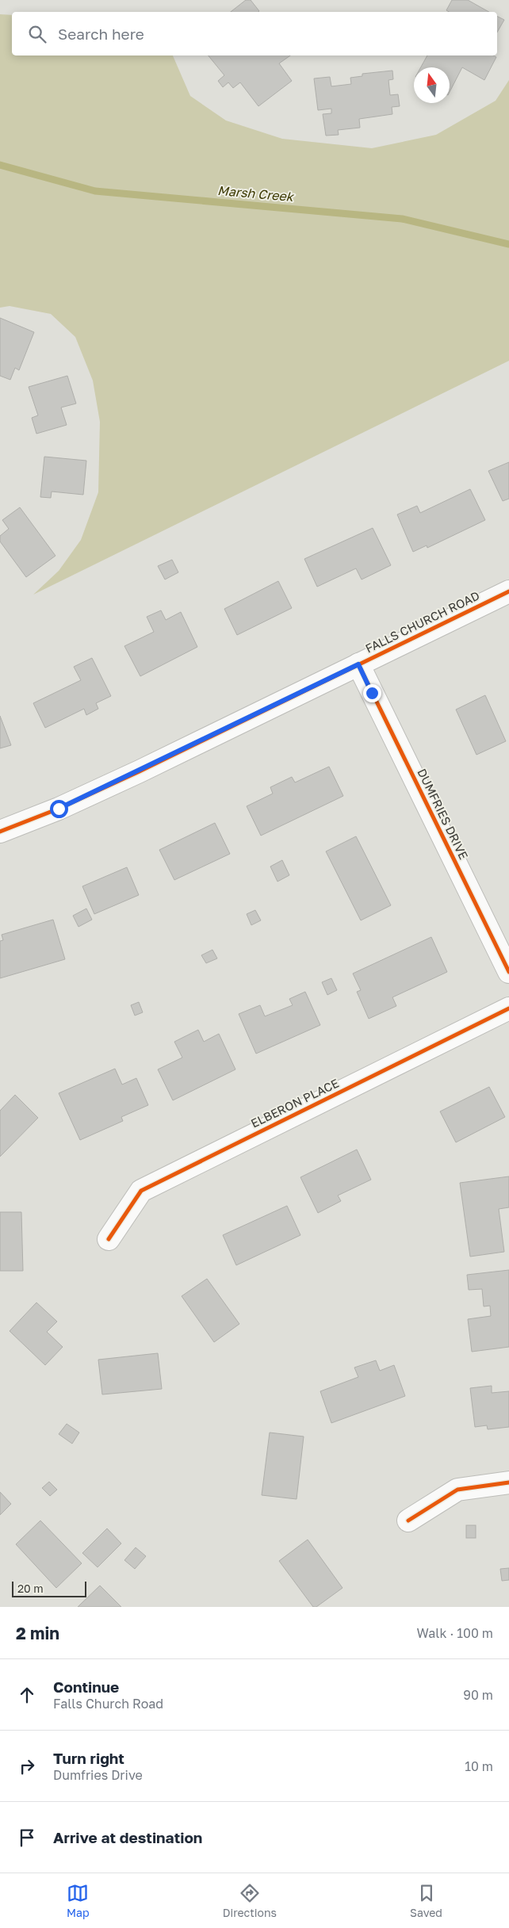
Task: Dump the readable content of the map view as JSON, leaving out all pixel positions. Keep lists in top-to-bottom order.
{
  "streets": {
    "street": ["FALLS CHURCH ROAD", "DUMFRIES DRIVE", "ELBERON PLACE"]
  },
  "crossings": [
    ["FALLS CHURCH ROAD", "DUMFRIES DRIVE"]
  ],
  "water": ["Marsh Creek"],
  "scale_bar": "20 m",
  "north": "top",
  "page": {
    "search": "Search here",
    "scale": "20 m",
    "heading": ["2 min", "Walk · 100 m"],
    "list": [
      ["Continue", "Falls Church Road", "90 m"],
      ["Turn right", "Dumfries Drive", "10 m"],
      "Arrive at destination"
    ],
    "nav": ["Map", "Directions", "Saved"]
  }
}
